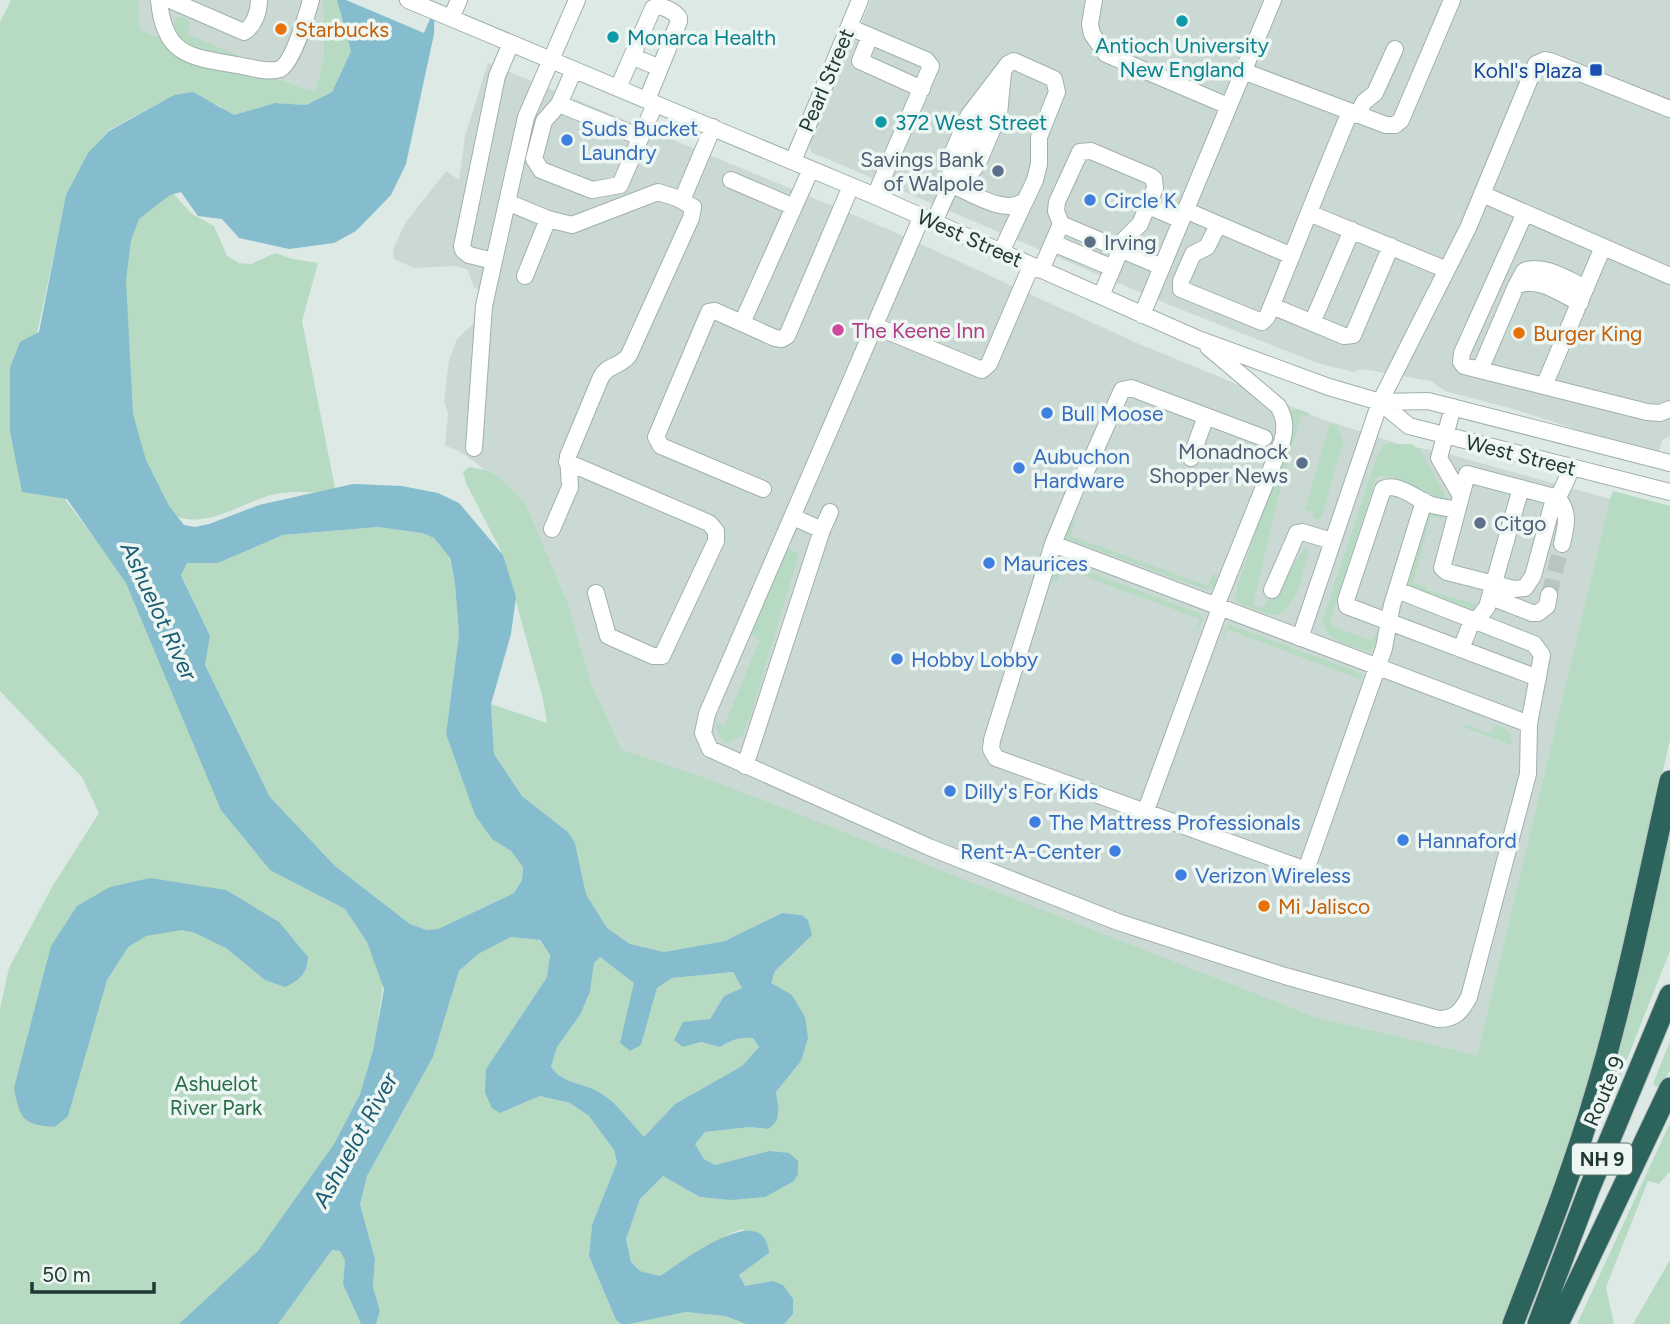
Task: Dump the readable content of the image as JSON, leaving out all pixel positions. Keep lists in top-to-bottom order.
{
  "streets": {
    "highway": ["Route 9", "NH 9"],
    "street": ["Pearl Street", "West Street"]
  },
  "crossings": [
    ["Pearl Street", "West Street"]
  ],
  "water": ["Ashuelot River"],
  "parks": ["Ashuelot River Park"],
  "places": {
    "other": [
      "Antioch University New England",
      "Starbucks",
      "Monarca Health",
      "372 West Street",
      "Suds Bucket Laundry",
      "Savings Bank of Walpole",
      "Circle K",
      "Irving",
      "The Keene Inn",
      "Burger King",
      "Bull Moose",
      "Monadnock Shopper News",
      "Aubuchon Hardware",
      "Citgo",
      "Maurices",
      "Hobby Lobby",
      "Dilly's For Kids",
      "The Mattress Professionals",
      "Hannaford",
      "Rent-A-Center",
      "Verizon Wireless",
      "Mi Jalisco"
    ],
    "transit": ["Kohl's Plaza"]
  },
  "scale_bar": "50 m"
}
